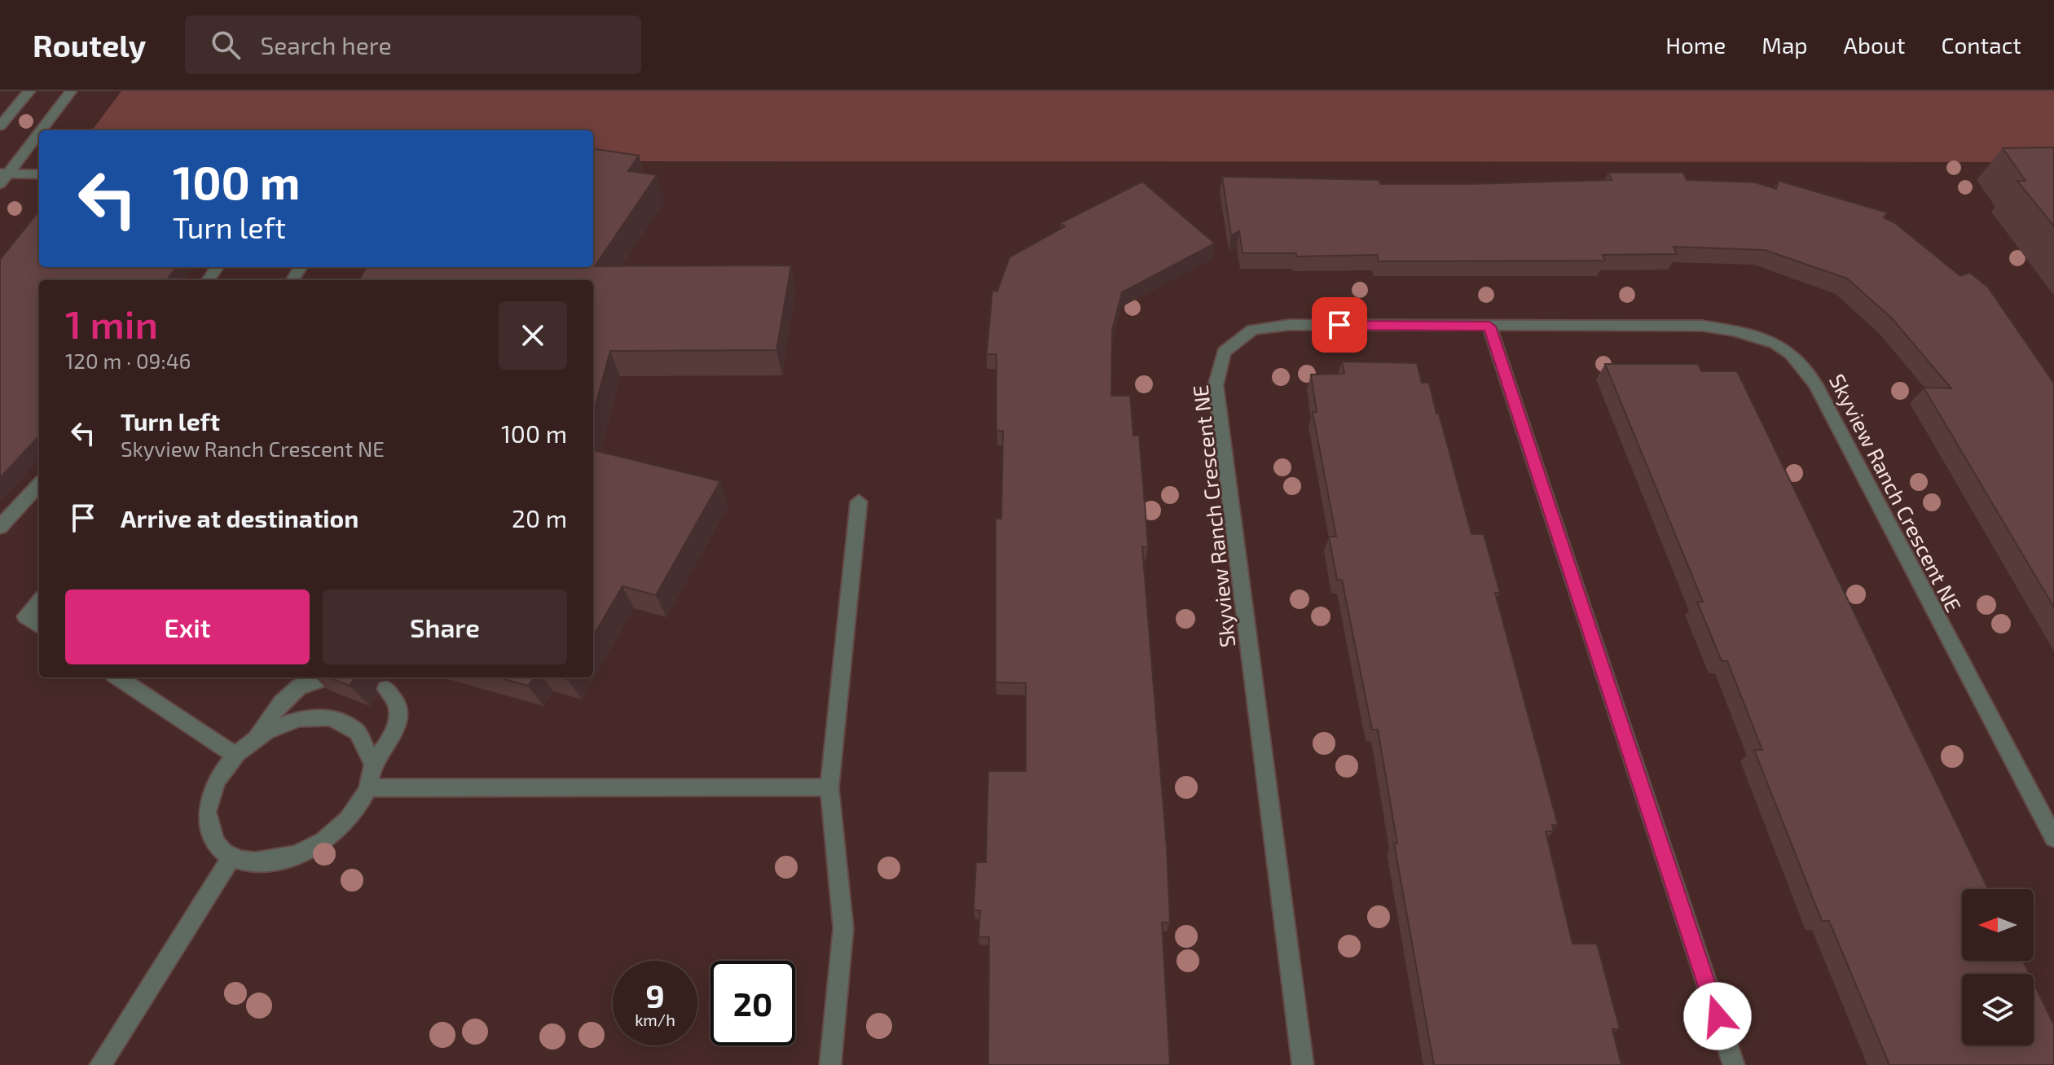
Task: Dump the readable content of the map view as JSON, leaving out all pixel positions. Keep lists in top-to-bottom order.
{
  "streets": {
    "street": ["Skyview Ranch Crescent NE"]
  },
  "north": "left",
  "page": {
    "header": "Routely",
    "search": "Search here",
    "nav": [
      "Home",
      "Map",
      "About",
      "Contact"
    ],
    "turn": ["100 m", "Turn left"],
    "heading": ["1 min", "120 m · 09:46"],
    "list": [
      {
        "name": "Turn left",
        "note": "Skyview Ranch Crescent NE",
        "value": "100 m"
      },
      {
        "name": "Arrive at destination",
        "value": "20 m"
      }
    ],
    "buttons": ["Exit", "Share"],
    "speed": "9 km/h",
    "limit": "20"
  }
}
